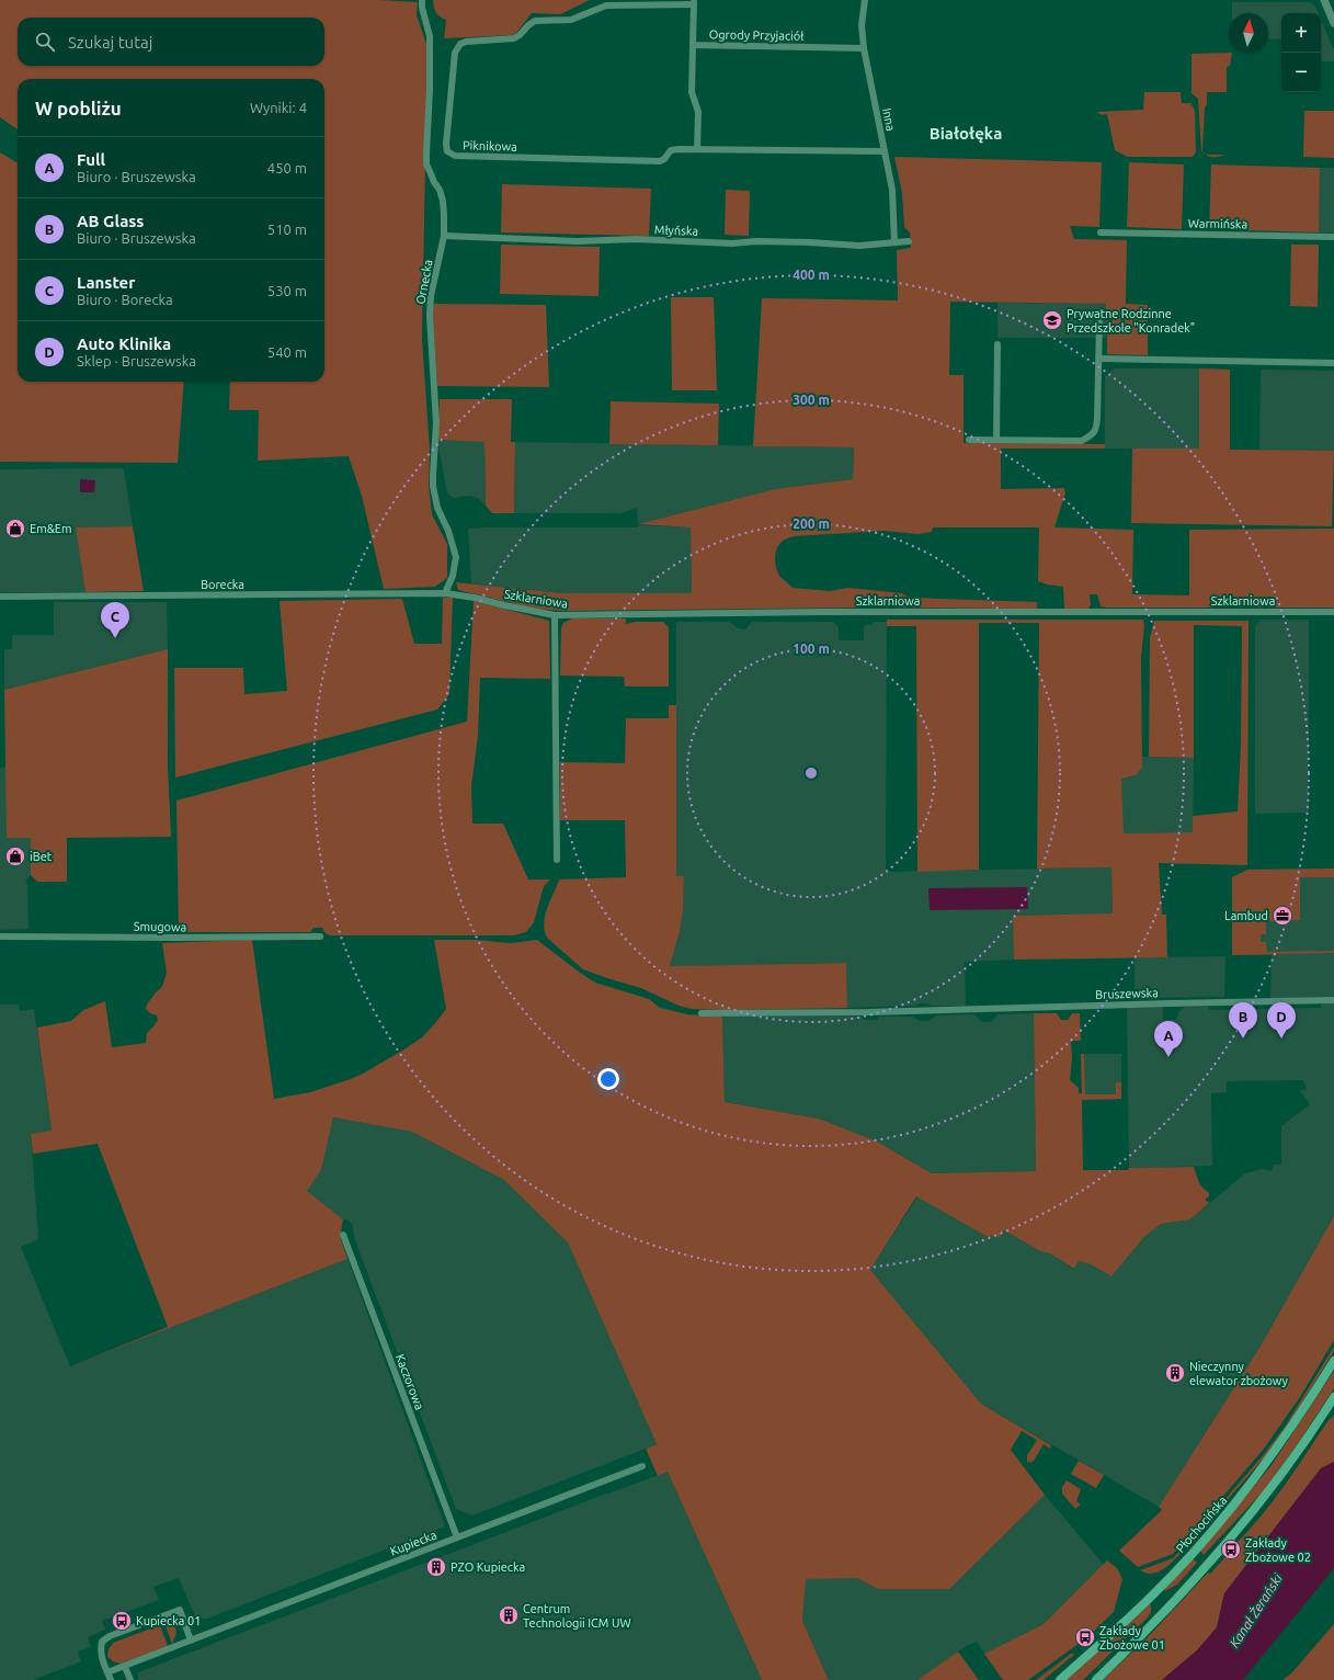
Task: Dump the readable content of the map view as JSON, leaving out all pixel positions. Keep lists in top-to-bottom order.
{
  "streets": {
    "main road": ["Płochocińska"],
    "street": [
      "Ogrody Przyjaciół",
      "Inna",
      "Piknikowa",
      "Warmińska",
      "Młyńska",
      "Ornecka",
      "Borecka",
      "Szklarniowa",
      "Smugowa",
      "Bruszewska",
      "Kaczorowa",
      "Kupiecka"
    ]
  },
  "crossings": [
    ["Ogrody Przyjaciół", "Inna"],
    ["Ogrody Przyjaciół", "Piknikowa"],
    ["Inna", "Piknikowa"],
    ["Inna", "Młyńska"],
    ["Młyńska", "Ornecka"],
    ["Ornecka", "Borecka"],
    ["Ornecka", "Szklarniowa"],
    ["Borecka", "Szklarniowa"],
    ["Kaczorowa", "Kupiecka"]
  ],
  "districts": ["Białołęka"],
  "water": ["Kanał Żerański"],
  "places": {
    "school or university": ["Prywatne Rodzinne Przedszkole \"Konradek\""],
    "shop": ["Em&Em", "iBet"],
    "office": ["Lambud"],
    "building": ["Nieczynny elewator zbożowy", "PZO Kupiecka", "Centrum Technologii ICM UW"],
    "bus stop": ["Zakłady Zbożowe 02", "Kupiecka 01", "Zakłady Zbożowe 01"]
  },
  "north": "top",
  "page": {
    "map_buttons": ["+", "−"],
    "search": "Szukaj tutaj",
    "heading": ["W pobliżu", "Wyniki: 4"],
    "list": [
      {
        "mark": "A",
        "name": "Full",
        "note": "Biuro · Bruszewska",
        "value": "450 m"
      },
      {
        "mark": "B",
        "name": "AB Glass",
        "note": "Biuro · Bruszewska",
        "value": "510 m"
      },
      {
        "mark": "C",
        "name": "Lanster",
        "note": "Biuro · Borecka",
        "value": "530 m"
      },
      {
        "mark": "D",
        "name": "Auto Klinika",
        "note": "Sklep · Bruszewska",
        "value": "540 m"
      }
    ],
    "pins": [
      "C",
      "B",
      "D",
      "A"
    ]
  },
  "rings": [
    "400 m",
    "300 m",
    "200 m",
    "100 m"
  ]
}
